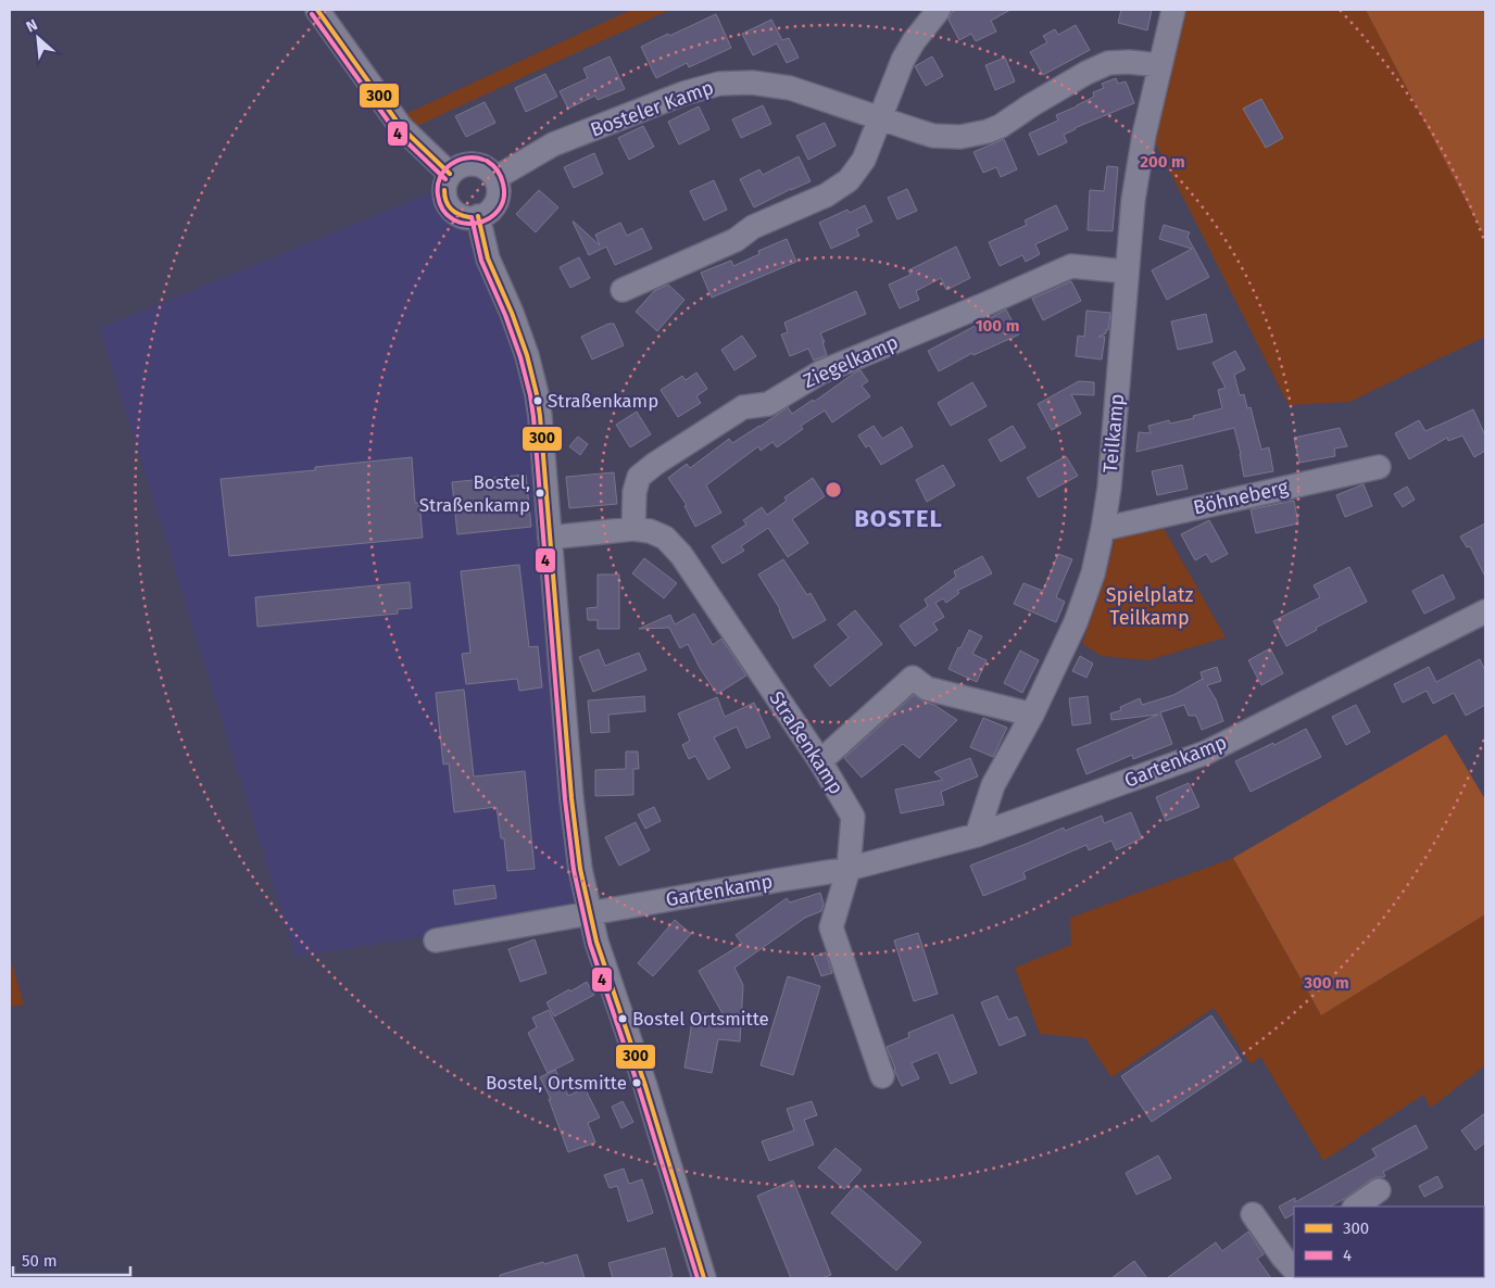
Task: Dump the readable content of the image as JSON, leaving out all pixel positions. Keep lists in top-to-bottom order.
{
  "streets": {
    "street": [
      "Bosteler Kamp",
      "Ziegelkamp",
      "Teilkamp",
      "Böhneberg",
      "Straßenkamp",
      "Gartenkamp"
    ]
  },
  "crossings": [
    ["Bosteler Kamp", "Teilkamp"],
    ["Ziegelkamp", "Teilkamp"],
    ["Ziegelkamp", "Straßenkamp"],
    ["Teilkamp", "Böhneberg"],
    ["Teilkamp", "Gartenkamp"],
    ["Straßenkamp", "Gartenkamp"]
  ],
  "districts": ["BOSTEL"],
  "parks": ["Spielplatz Teilkamp"],
  "places": [
    "Straßenkamp",
    "Bostel, Straßenkamp",
    "Bostel Ortsmitte",
    "Bostel, Ortsmitte"
  ],
  "lines": ["transit line 300", "transit line 4"],
  "legend": ["300", "4"],
  "scale_bar": "50 m",
  "north": "top left",
  "rings": ["200 m", "100 m", "300 m"]
}
